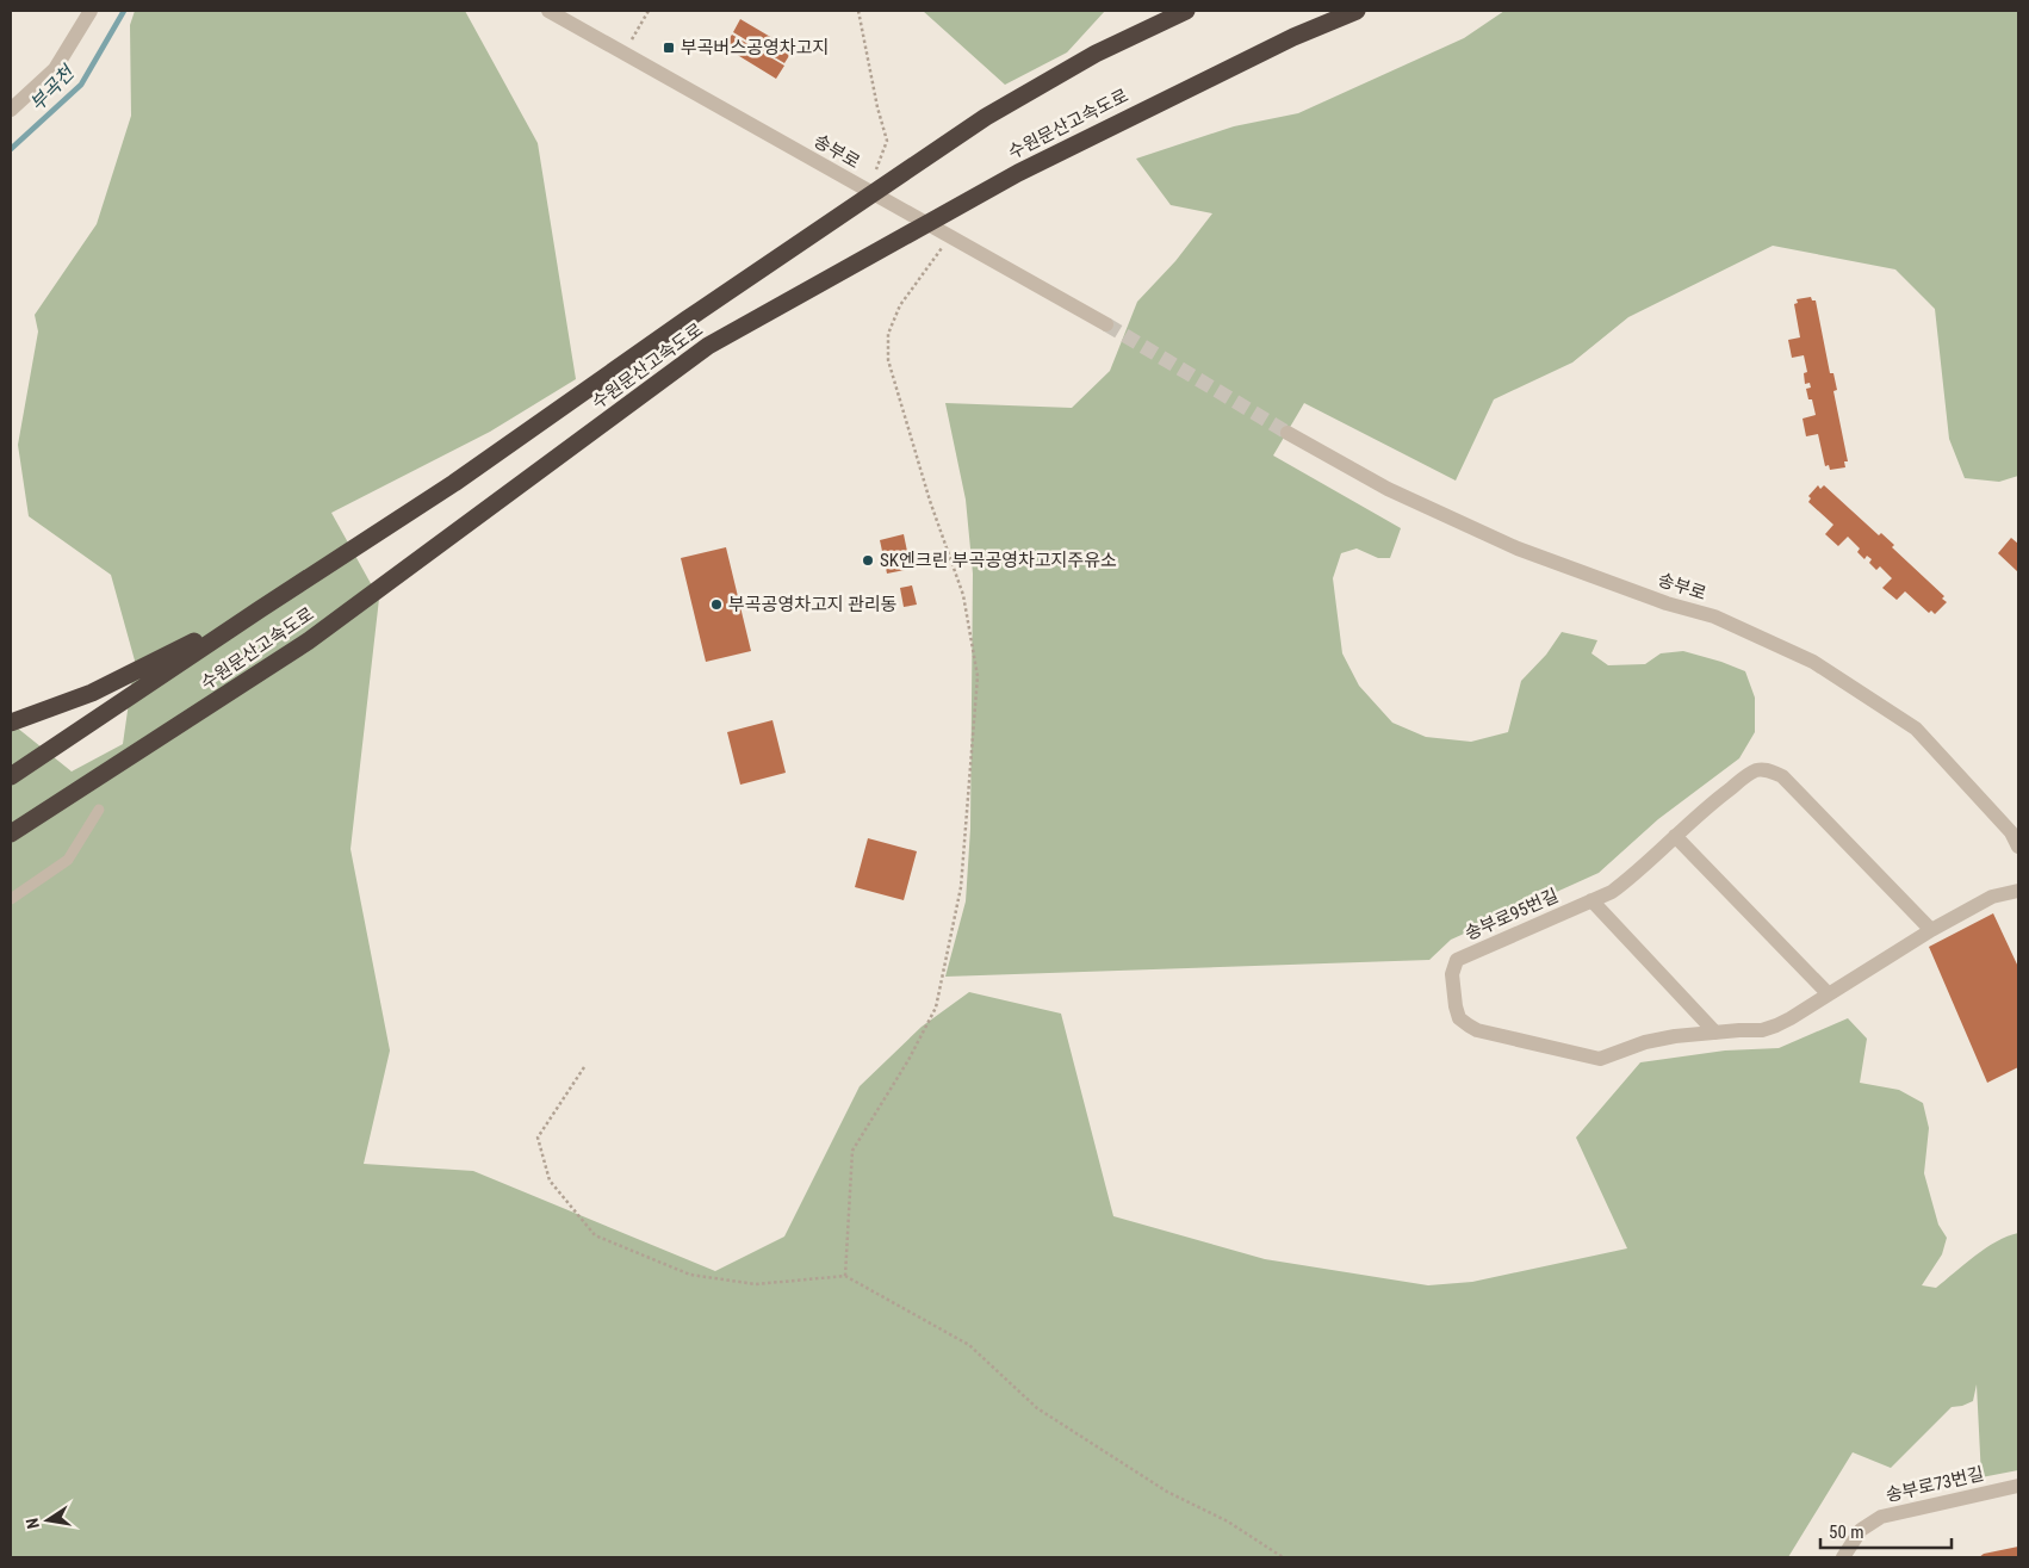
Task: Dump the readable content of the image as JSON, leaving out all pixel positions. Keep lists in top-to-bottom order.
{
  "streets": {
    "highway": ["수원문산고속도로"],
    "street": ["송부로", "송부로95번길", "송부로73번길"]
  },
  "water": ["부곡천"],
  "places": {
    "transit": ["부곡버스공영차고지"],
    "other": ["SK엔크린 부곡공영차고지주유소", "부곡공영차고지 관리동"]
  },
  "scale_bar": "50 m",
  "north": "left"
}
